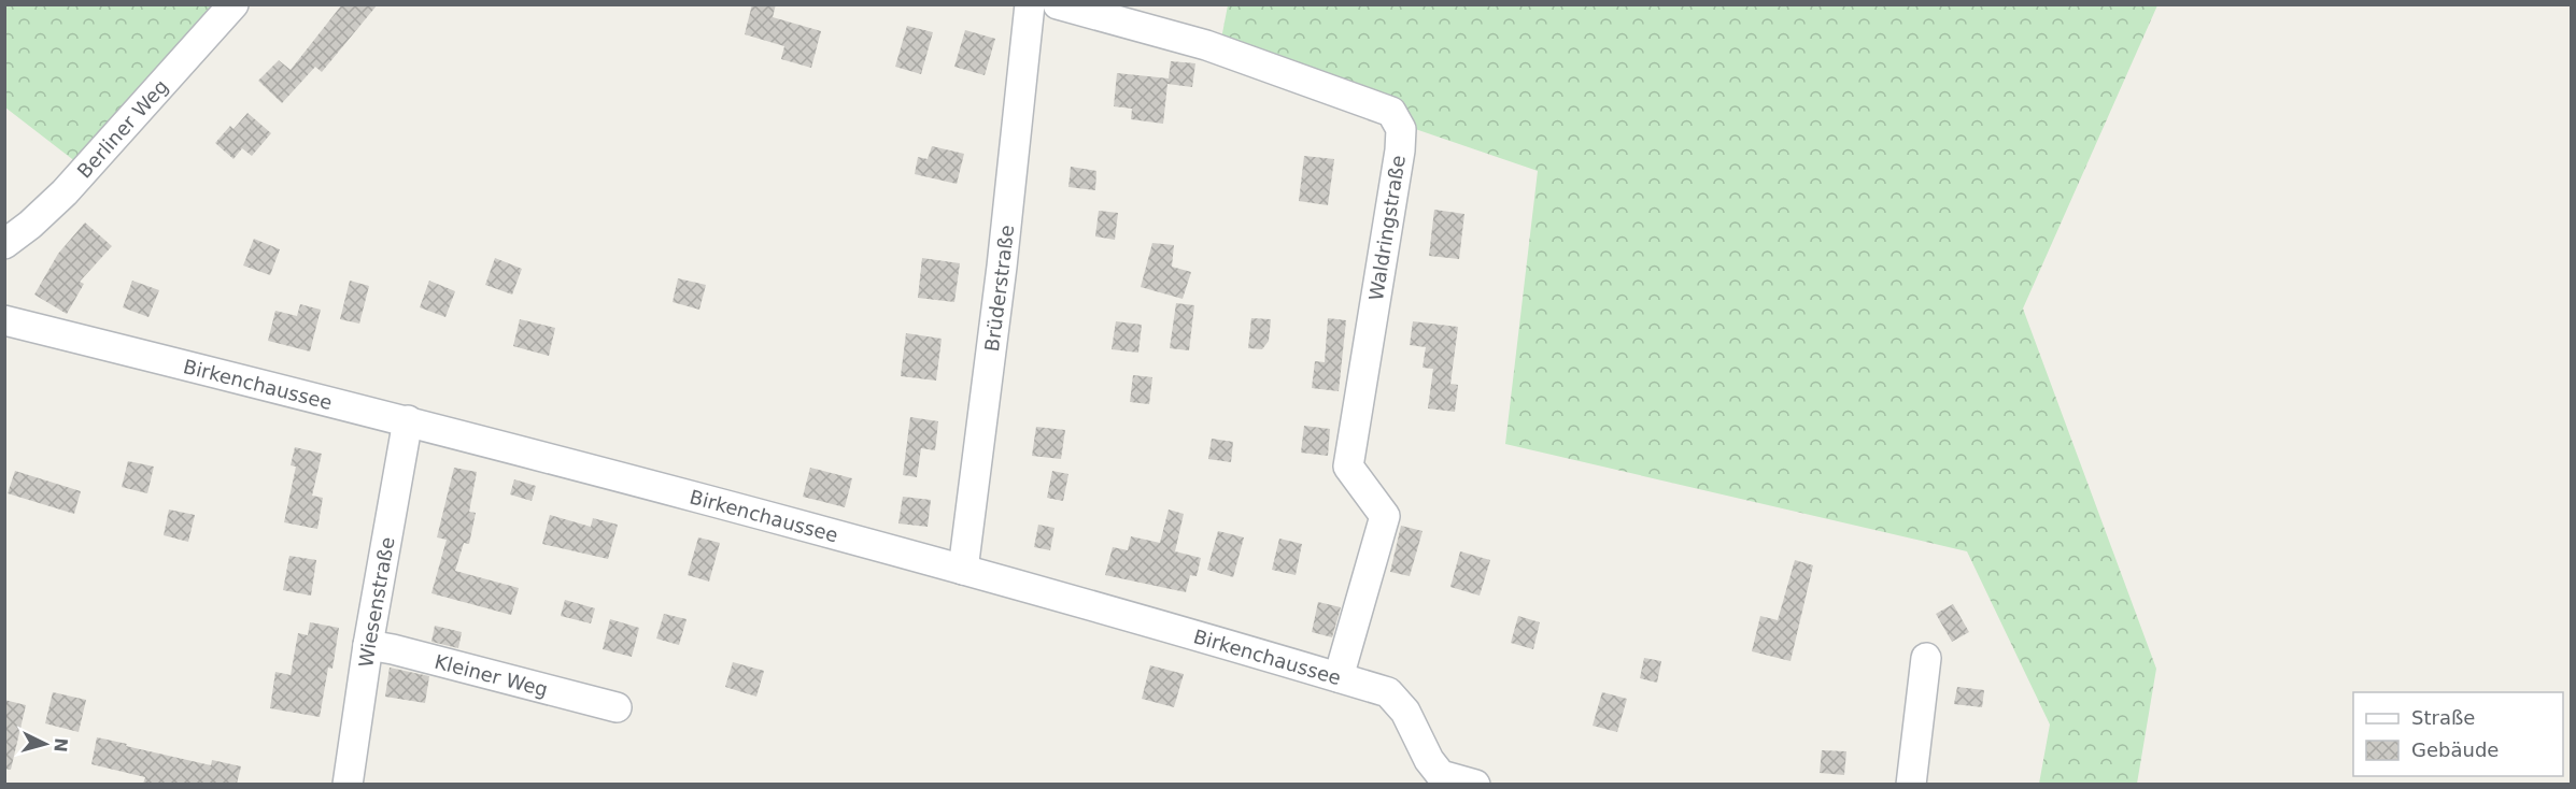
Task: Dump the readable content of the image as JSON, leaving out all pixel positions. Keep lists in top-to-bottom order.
{
  "streets": {
    "street": [
      "Berliner Weg",
      "Waldringstraße",
      "Brüderstraße",
      "Birkenchaussee",
      "Wiesenstraße",
      "Kleiner Weg"
    ]
  },
  "crossings": [
    ["Waldringstraße", "Birkenchaussee"],
    ["Brüderstraße", "Birkenchaussee"],
    ["Birkenchaussee", "Wiesenstraße"],
    ["Wiesenstraße", "Kleiner Weg"]
  ],
  "legend": ["Straße", "Gebäude"],
  "north": "right"
}
